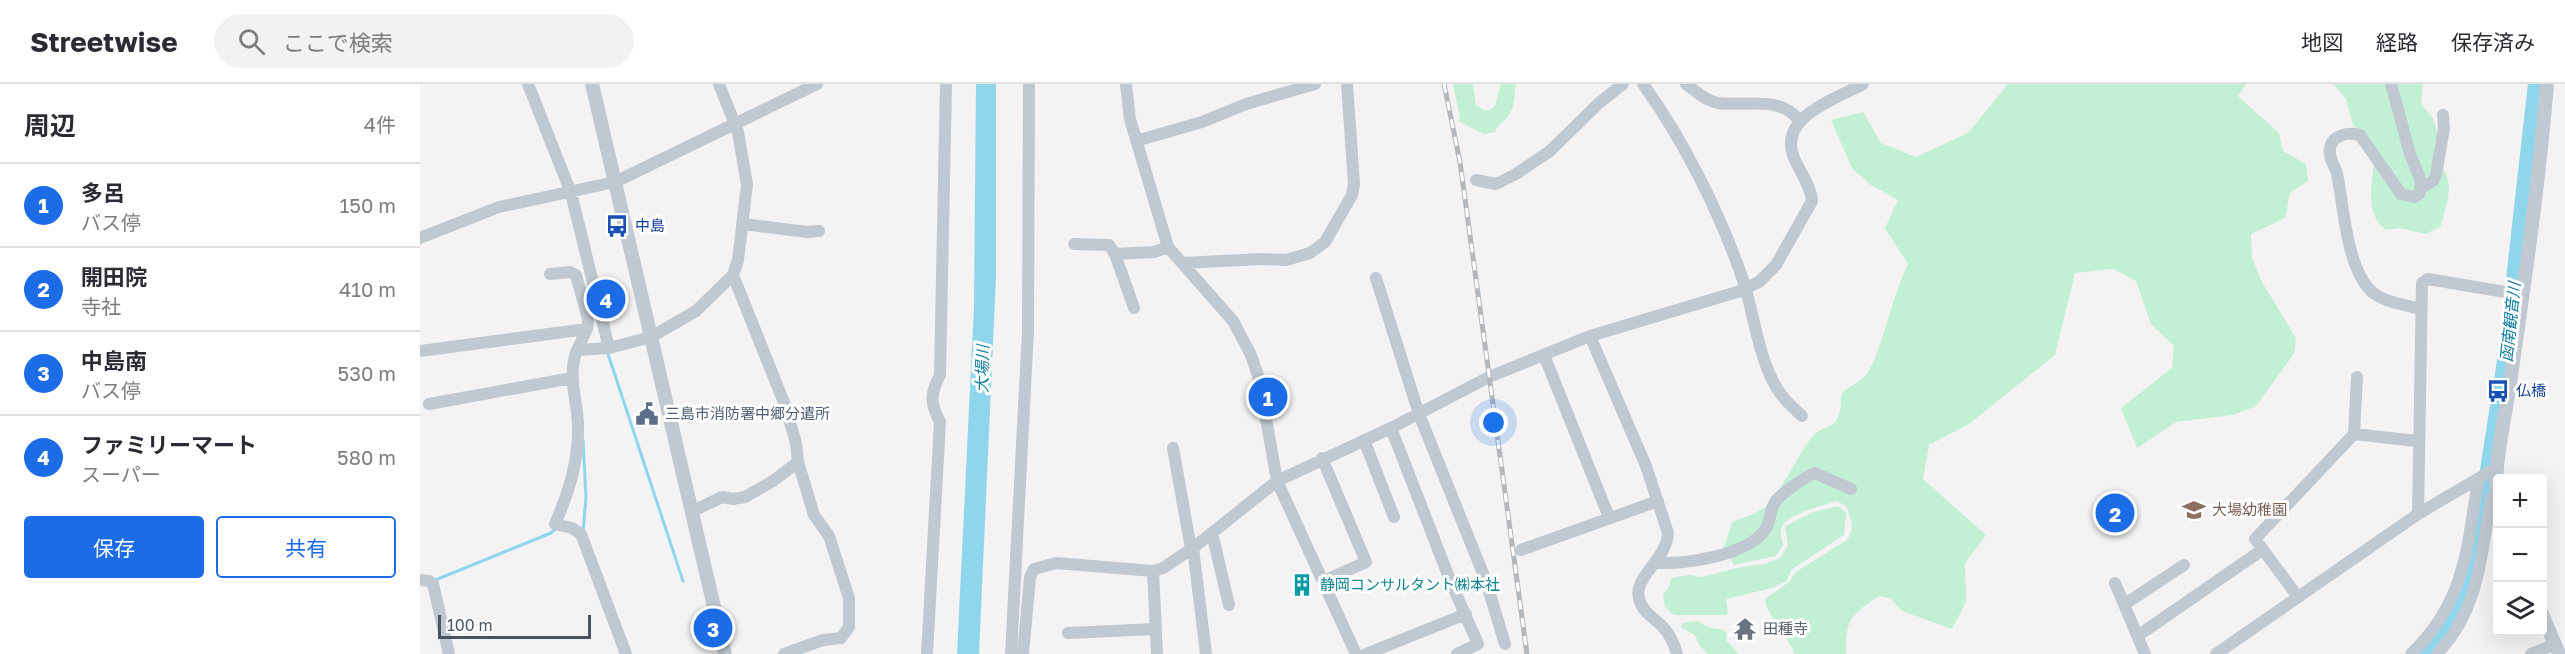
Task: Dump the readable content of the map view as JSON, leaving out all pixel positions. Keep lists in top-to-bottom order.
{
  "water": ["函南観音川", "大場川"],
  "places": {
    "bus stop": ["中島", "仏橋"],
    "public building": ["三島市消防署中郷分遣所"],
    "school or university": ["大場幼稚園"],
    "building": ["静岡コンサルタント㈱本社"],
    "temple": ["田種寺"]
  },
  "scale_bar": "100 m",
  "page": {
    "header": "Streetwise",
    "search": "ここで検索",
    "nav": ["地図", "経路", "保存済み"],
    "heading": ["周辺", "4件"],
    "list": [
      {
        "mark": "1",
        "name": "多呂",
        "note": "バス停",
        "value": "150 m"
      },
      {
        "mark": "2",
        "name": "開田院",
        "note": "寺社",
        "value": "410 m"
      },
      {
        "mark": "3",
        "name": "中島南",
        "note": "バス停",
        "value": "530 m"
      },
      {
        "mark": "4",
        "name": "ファミリーマート",
        "note": "スーパー",
        "value": "580 m"
      }
    ],
    "pins": [
      "4",
      "1",
      "2",
      "3"
    ],
    "map_buttons": ["+", "−"],
    "buttons": ["保存", "共有"],
    "scale": "100 m"
  }
}
